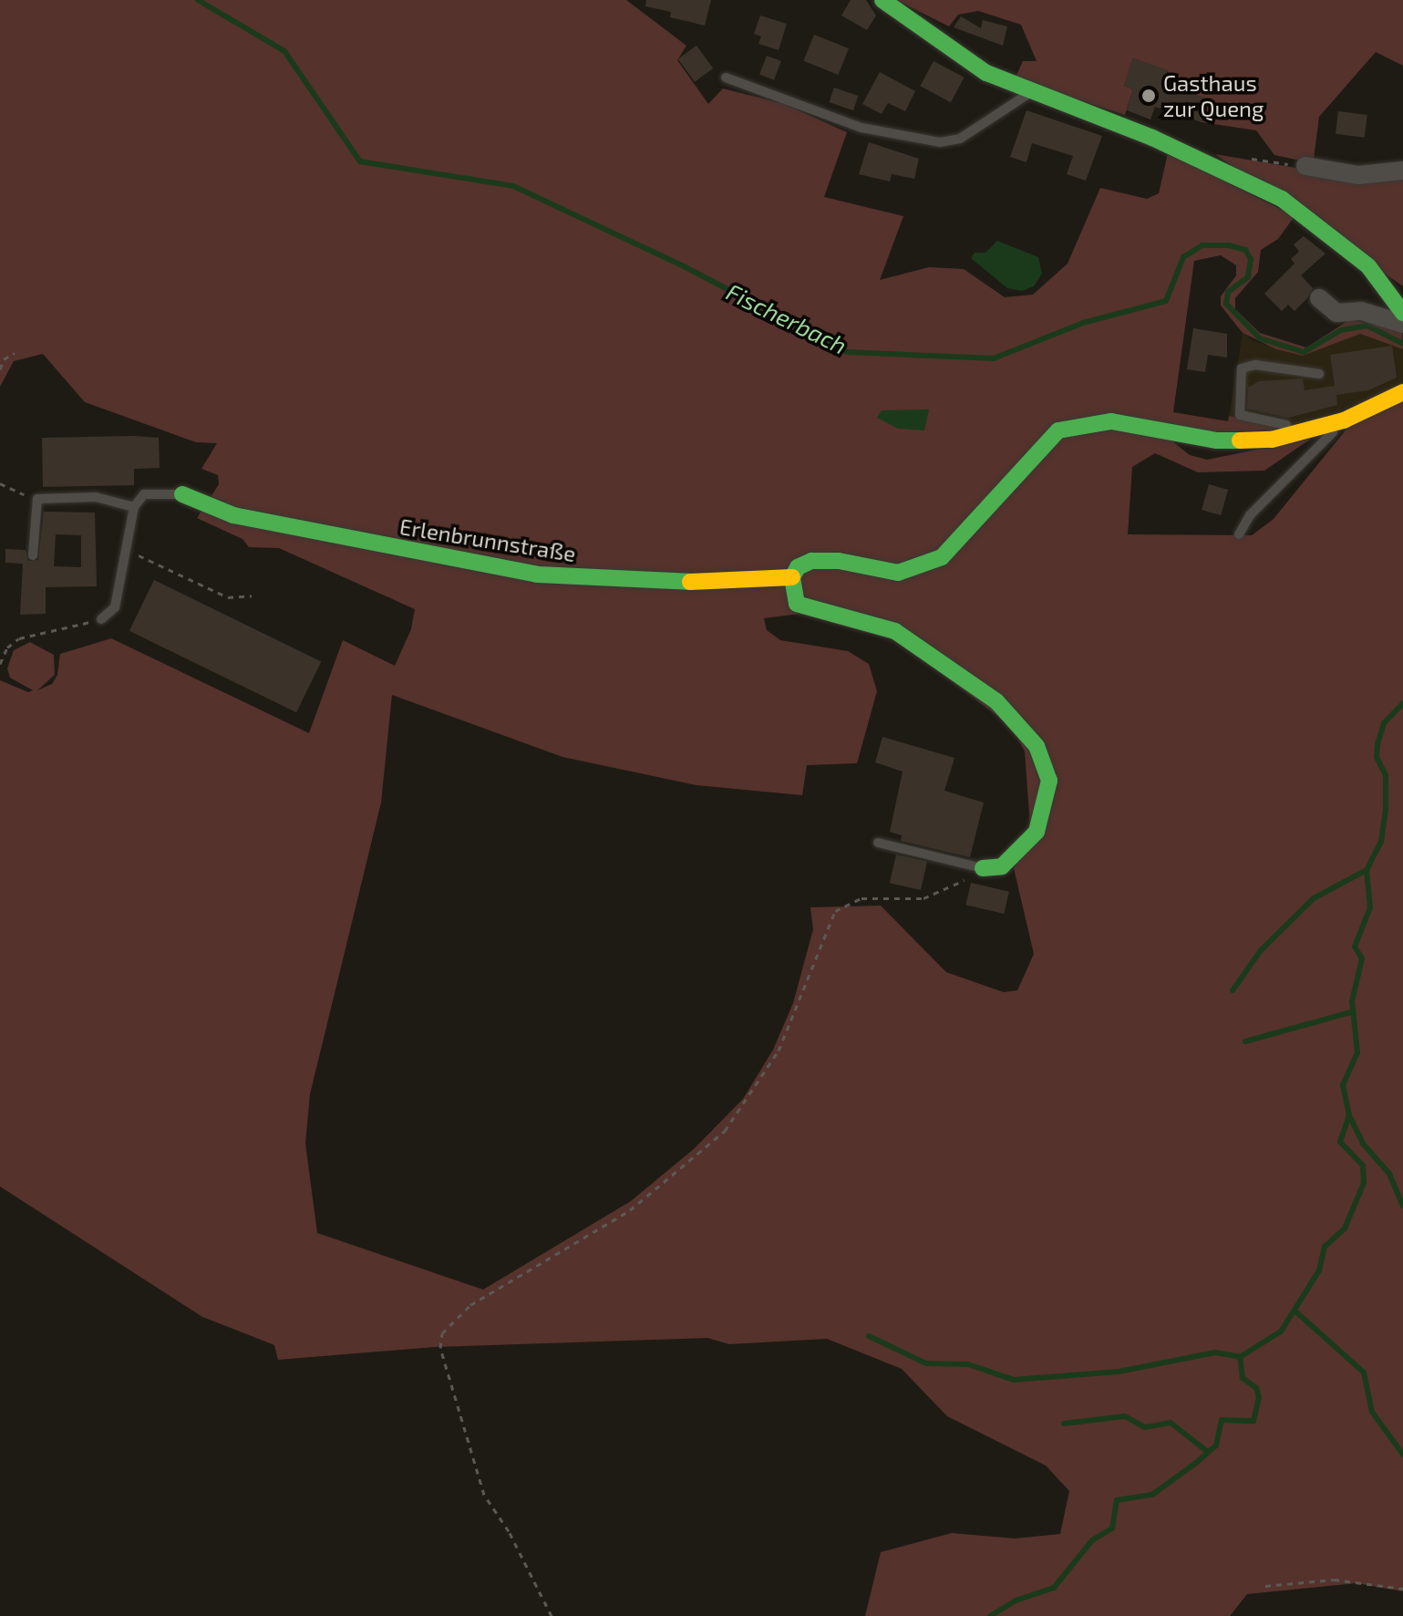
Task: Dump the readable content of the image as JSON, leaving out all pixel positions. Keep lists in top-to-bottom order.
{
  "streets": {
    "street": ["Erlenbrunnstraße"]
  },
  "water": ["Fischerbach"],
  "places": ["Gasthaus zur Queng"]
}
